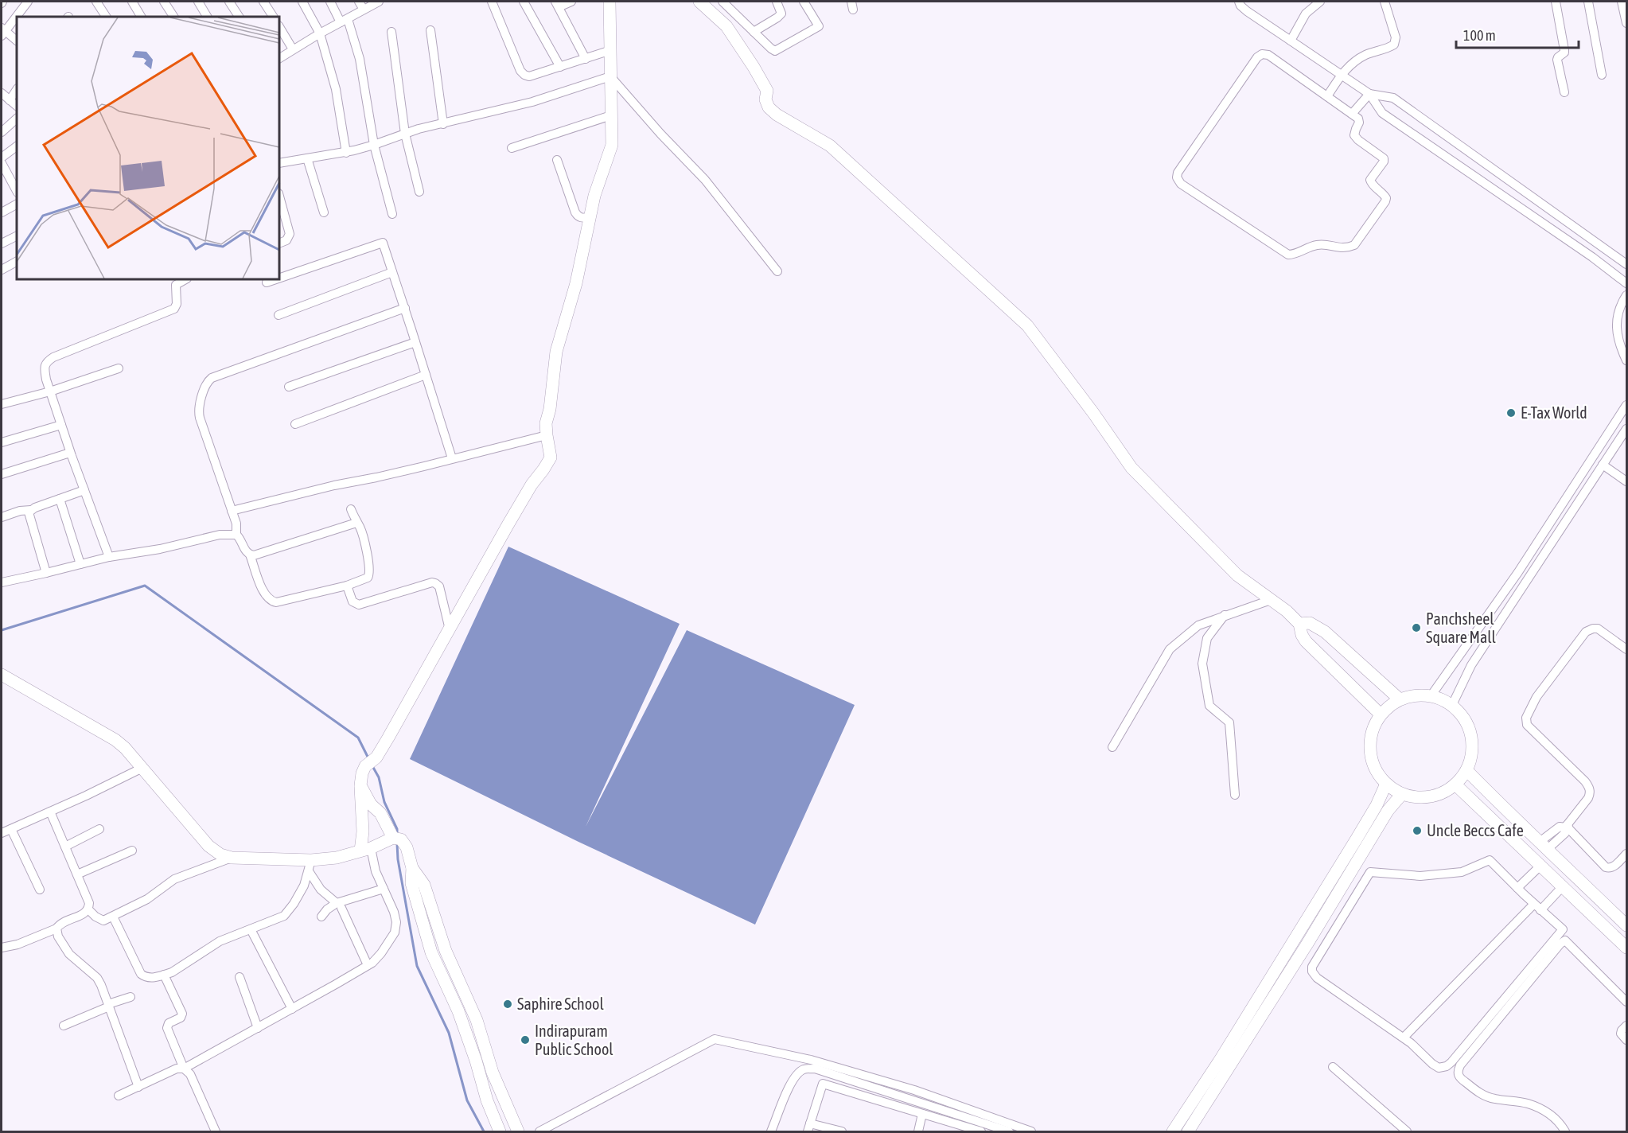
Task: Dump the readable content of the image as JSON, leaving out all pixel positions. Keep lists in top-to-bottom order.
{
  "places": [
    "E-Tax World",
    "Panchsheel Square Mall",
    "Uncle Beccs Cafe",
    "Saphire School",
    "Indirapuram Public School"
  ],
  "scale_bar": "100 m"
}
